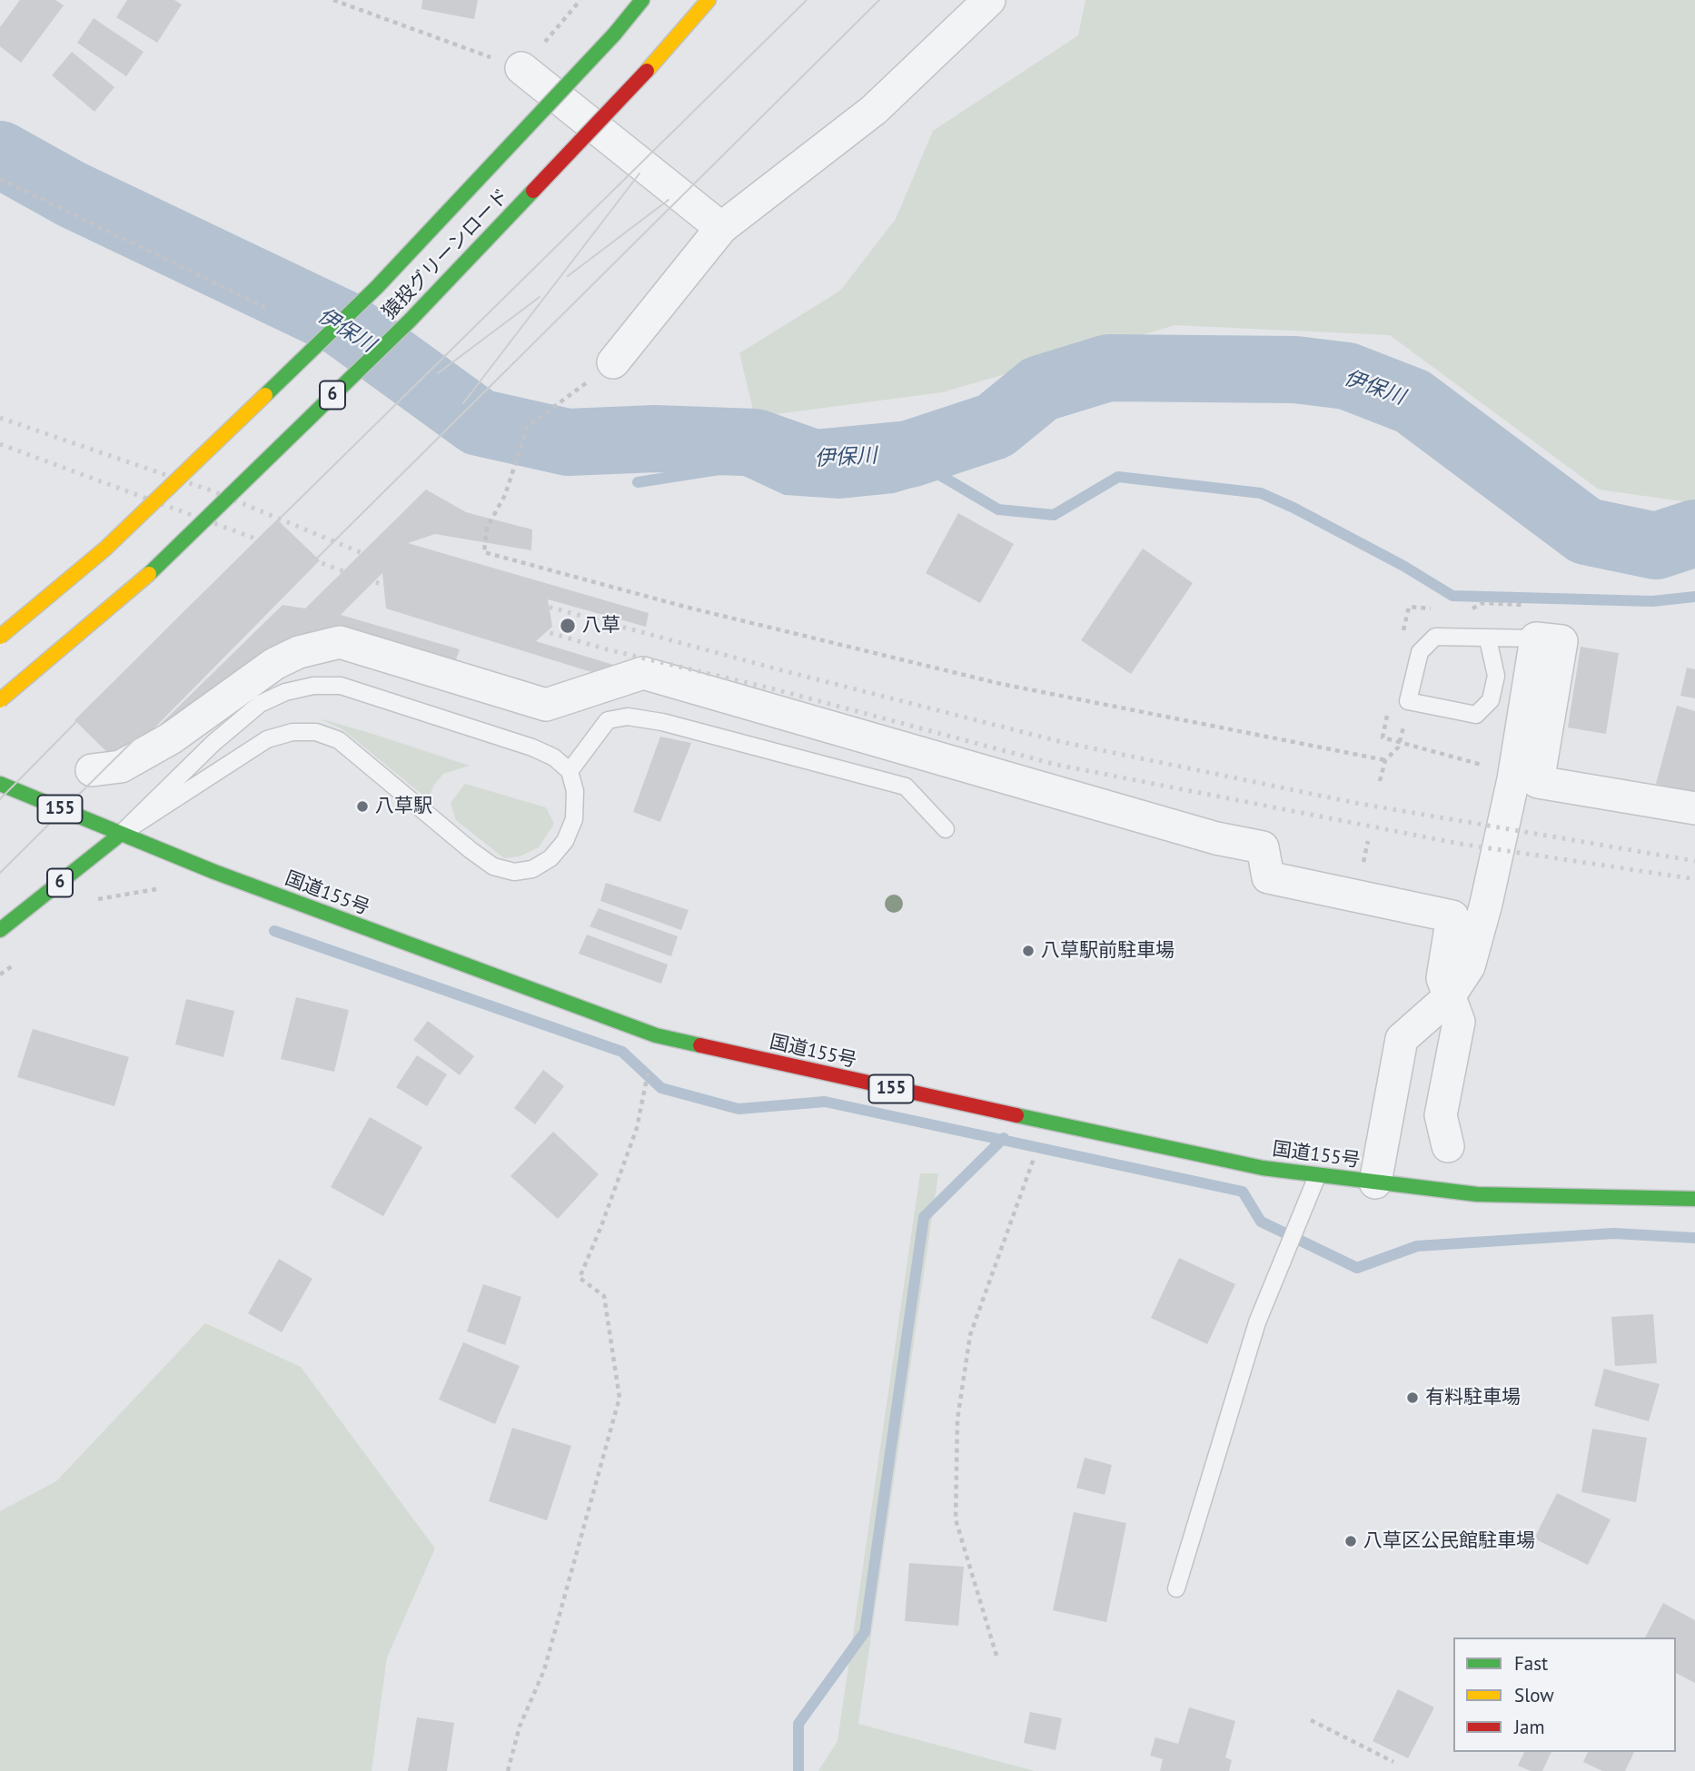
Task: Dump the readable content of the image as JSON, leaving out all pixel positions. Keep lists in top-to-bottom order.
{
  "streets": {
    "main road": [
      "猿投グリーンロード",
      "6",
      "155",
      "国道155号"
    ]
  },
  "crossings": [
    ["6", "国道155号"]
  ],
  "water": ["伊保川"],
  "places": [
    "八草",
    "八草駅",
    "八草駅前駐車場",
    "有料駐車場",
    "八草区公民館駐車場"
  ],
  "legend": ["Fast", "Slow", "Jam"]
}
